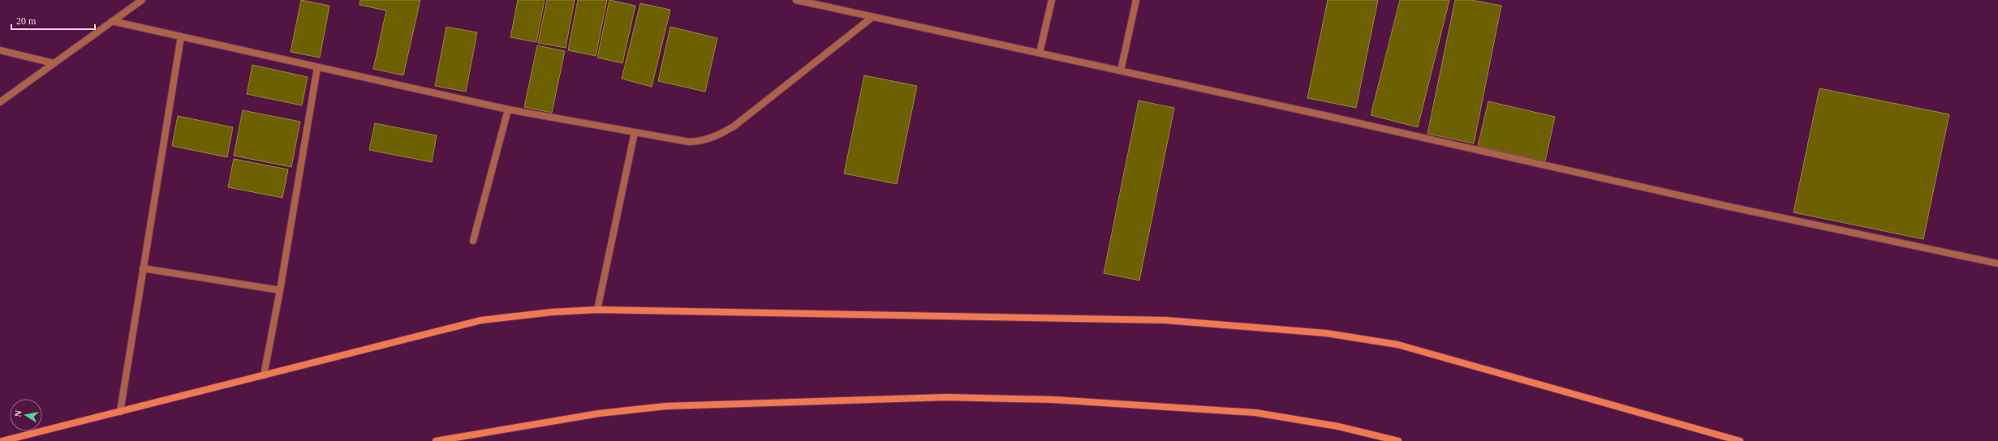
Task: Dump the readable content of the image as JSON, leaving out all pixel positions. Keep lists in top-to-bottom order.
{
  "scale_bar": "20 m",
  "north": "left"
}
